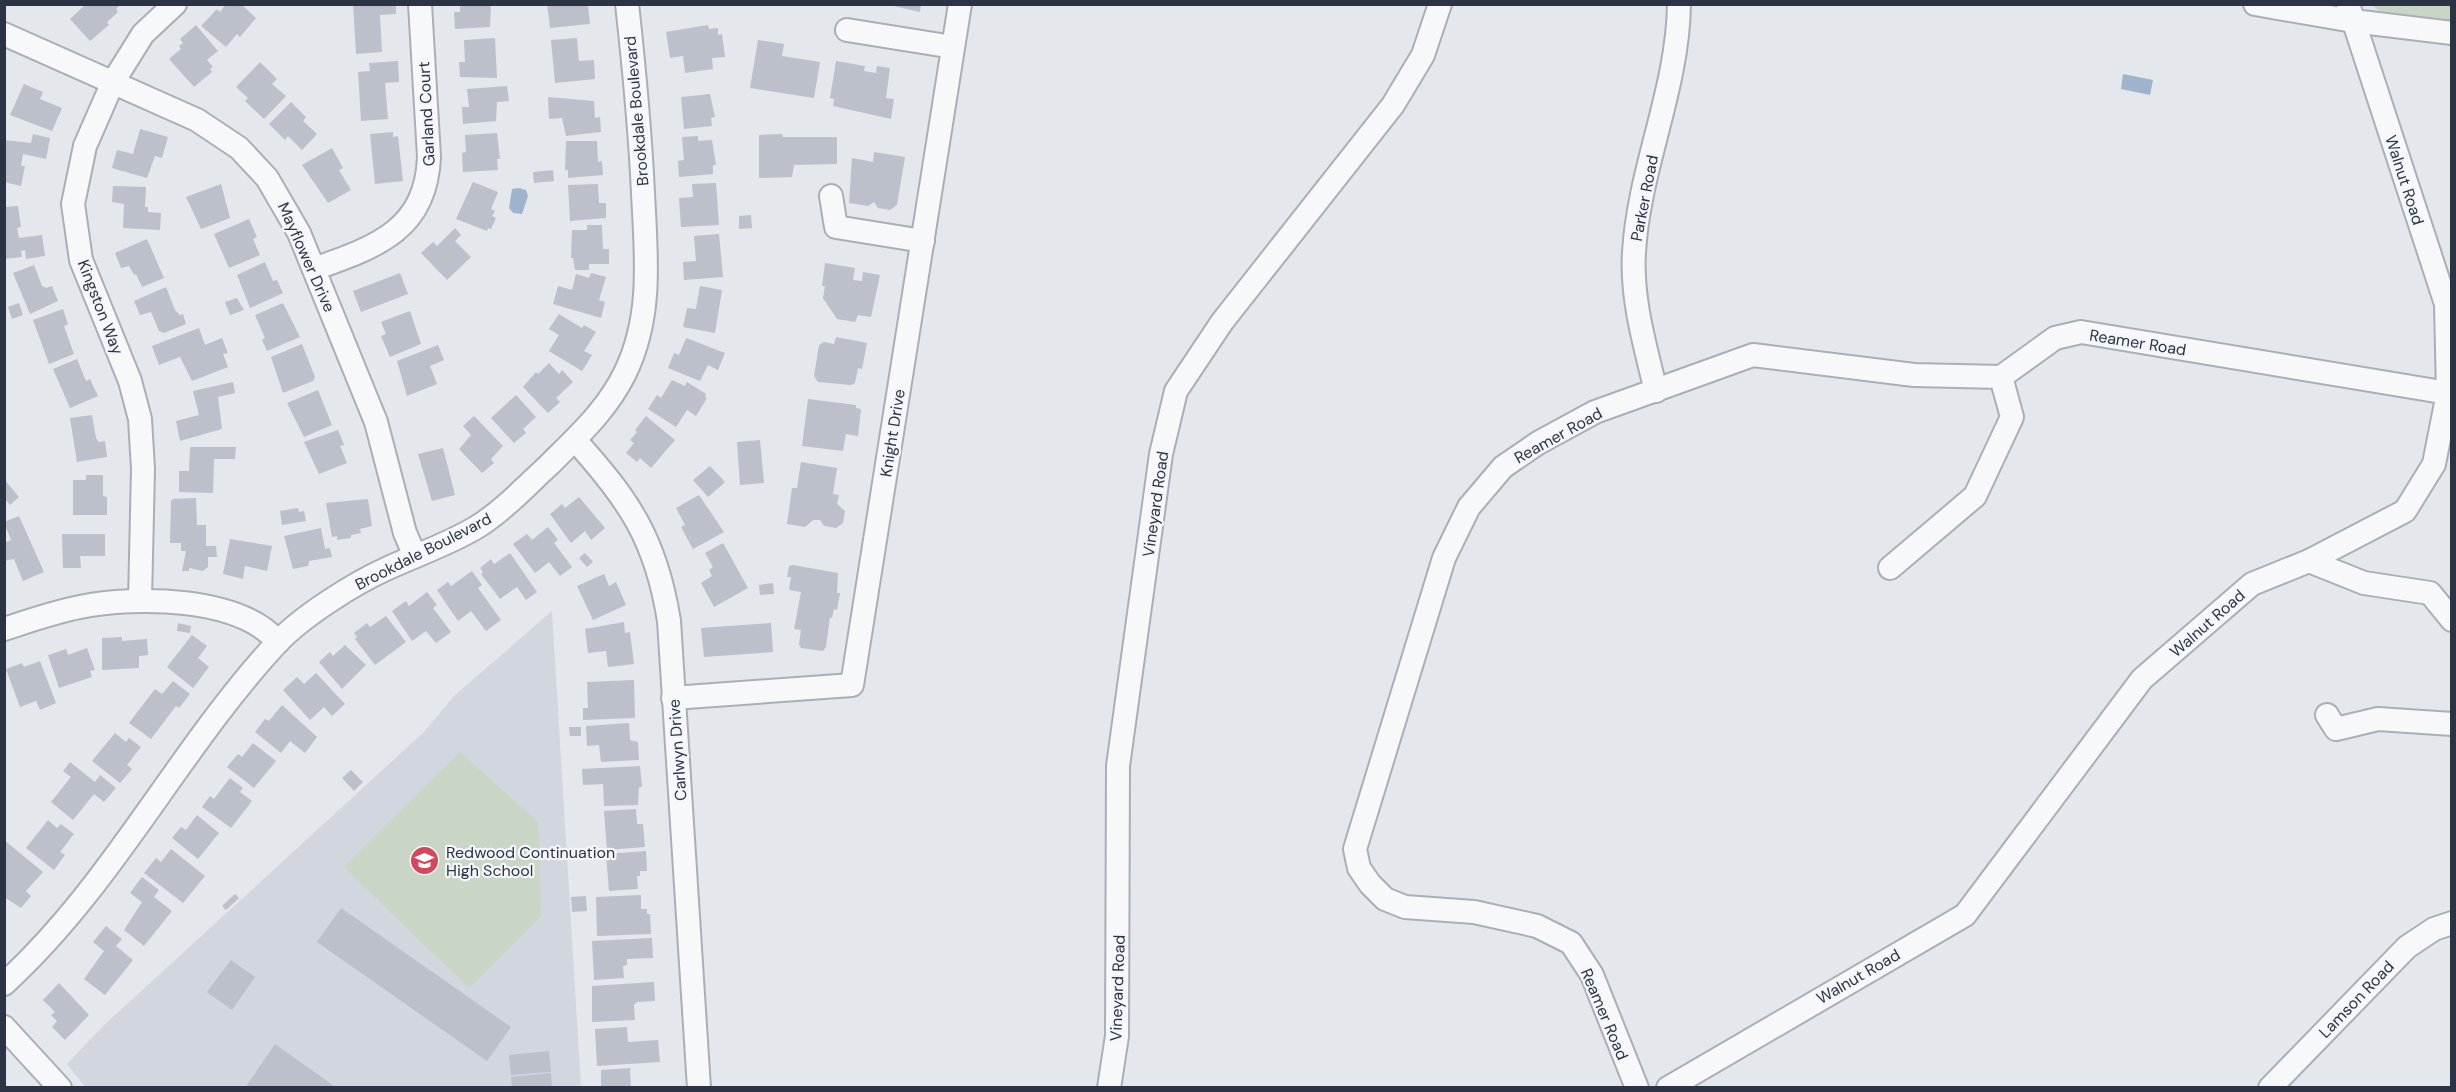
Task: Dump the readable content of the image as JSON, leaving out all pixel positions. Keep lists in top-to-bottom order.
{
  "streets": {
    "street": [
      "Brookdale Boulevard",
      "Garland Court",
      "Walnut Road",
      "Parker Road",
      "Mayflower Drive",
      "Kingston Way",
      "Reamer Road",
      "Knight Drive",
      "Vineyard Road",
      "Carlwyn Drive",
      "Lamson Road"
    ]
  },
  "crossings": [
    ["Brookdale Boulevard", "Mayflower Drive"],
    ["Brookdale Boulevard", "Carlwyn Drive"],
    ["Garland Court", "Mayflower Drive"],
    ["Walnut Road", "Reamer Road"],
    ["Parker Road", "Reamer Road"],
    ["Mayflower Drive", "Kingston Way"],
    ["Knight Drive", "Carlwyn Drive"]
  ],
  "places": {
    "school or university": ["Redwood Continuation High School"]
  }
}
